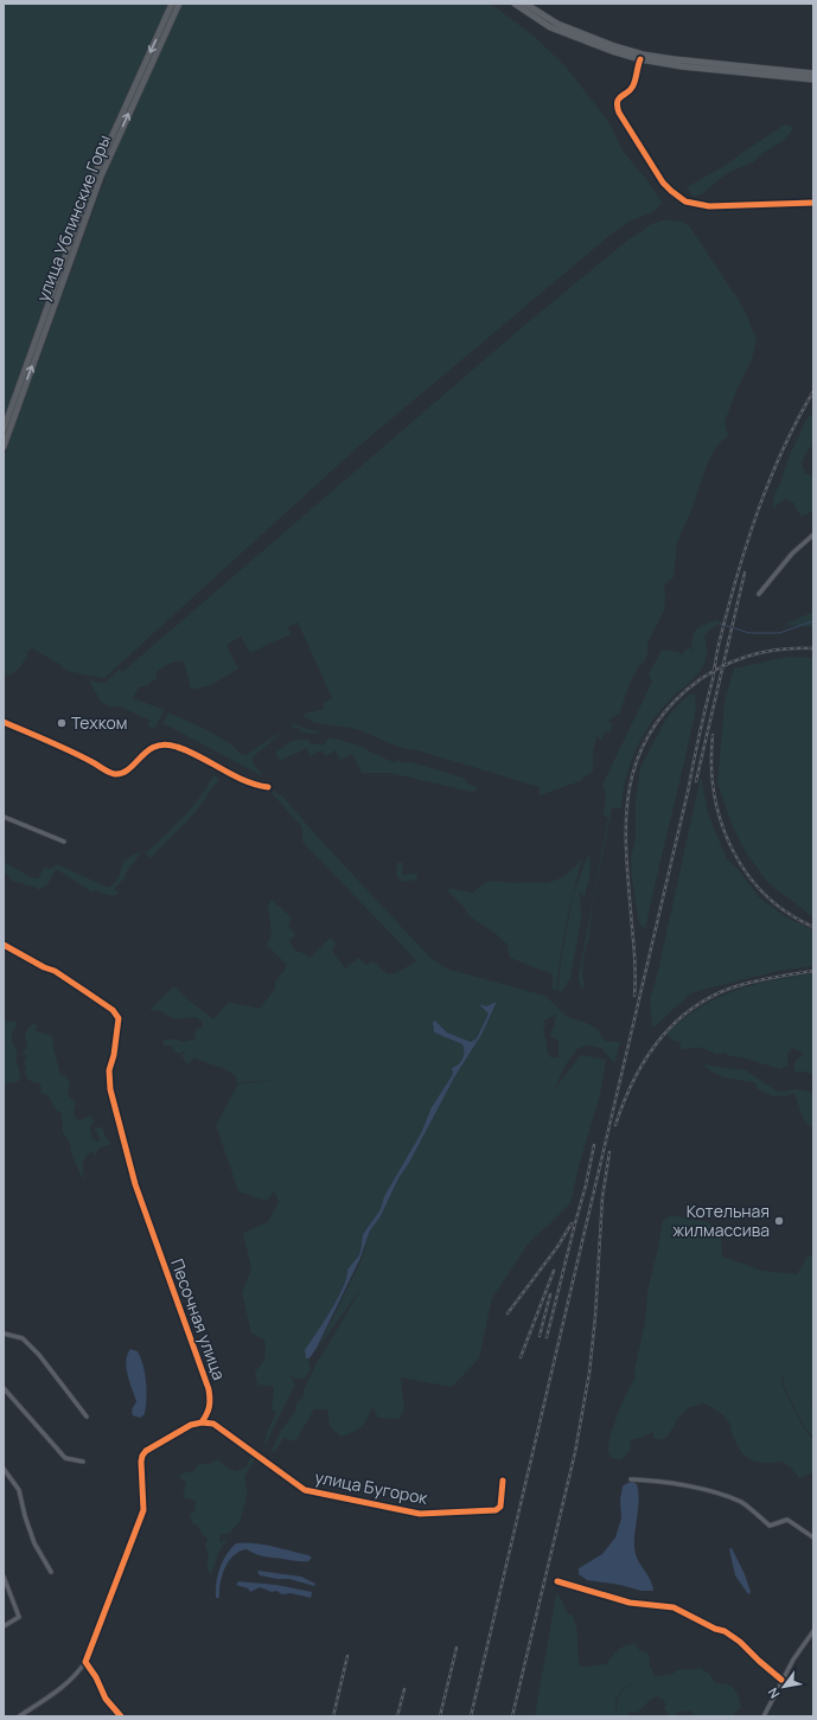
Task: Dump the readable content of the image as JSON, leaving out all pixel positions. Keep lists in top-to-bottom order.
{
  "streets": {
    "main road": ["улица Ублинские Горы"],
    "street": ["Песочная улица", "улица Бугорок"]
  },
  "crossings": [
    ["Песочная улица", "улица Бугорок"]
  ],
  "places": ["Техком", "Котельная жилмассива"],
  "north": "bottom left"
}
